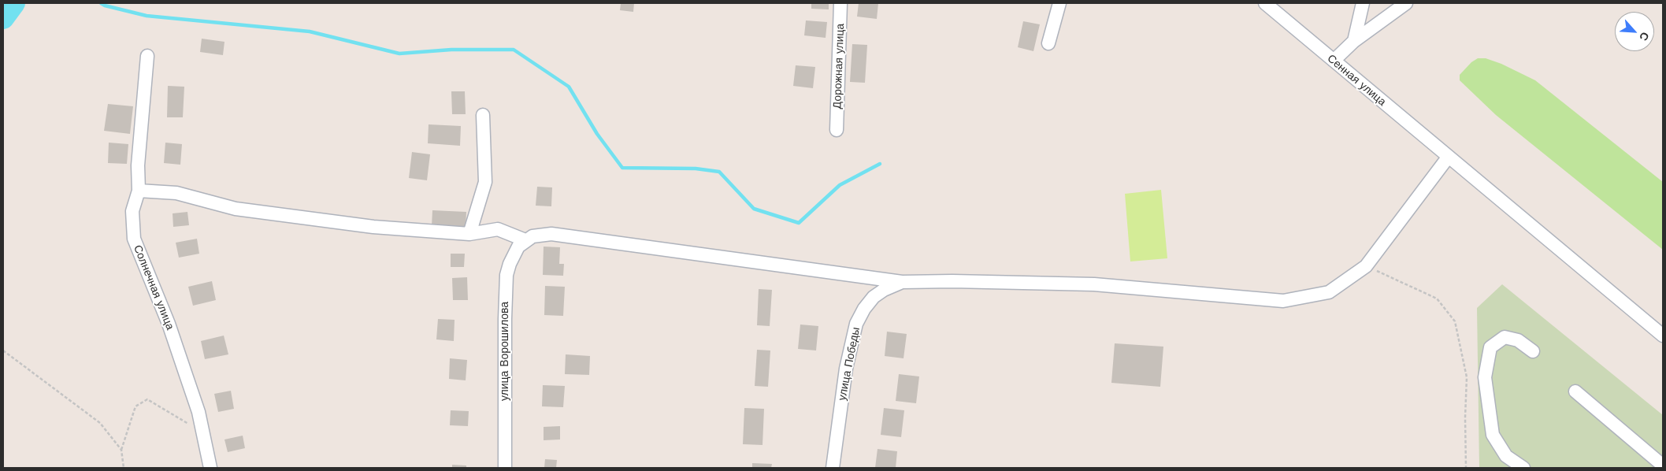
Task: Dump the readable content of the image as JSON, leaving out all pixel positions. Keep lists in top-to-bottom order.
{
  "streets": {
    "street": [
      "Дорожная улица",
      "Сенная улица",
      "Солнечная улица",
      "улица Ворошилова",
      "улица Победы"
    ]
  },
  "north": "bottom right"
}
